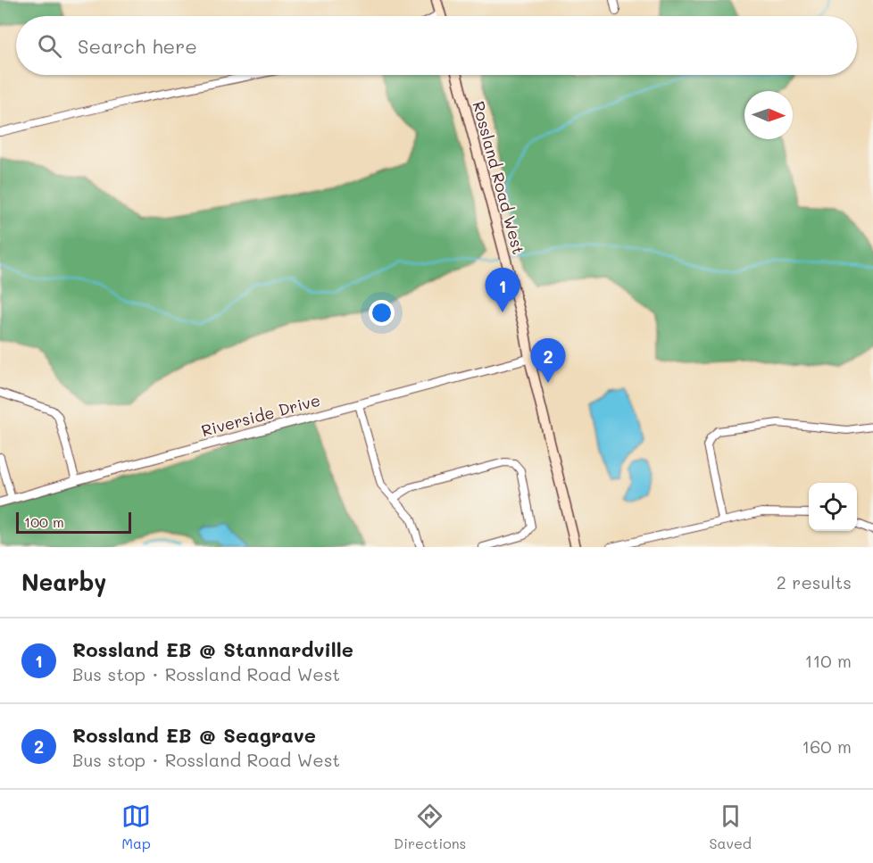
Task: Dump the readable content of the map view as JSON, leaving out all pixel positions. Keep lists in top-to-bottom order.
{
  "streets": {
    "main road": ["Rossland Road West"],
    "street": ["Riverside Drive"]
  },
  "crossings": [
    ["Rossland Road West", "Riverside Drive"]
  ],
  "scale_bar": "100 m",
  "north": "right",
  "page": {
    "search": "Search here",
    "pins": ["1", "2"],
    "scale": "100 m",
    "heading": ["Nearby", "2 results"],
    "list": [
      {
        "mark": "1",
        "name": "Rossland EB @ Stannardville",
        "note": "Bus stop · Rossland Road West",
        "value": "110 m"
      },
      {
        "mark": "2",
        "name": "Rossland EB @ Seagrave",
        "note": "Bus stop · Rossland Road West",
        "value": "160 m"
      }
    ],
    "nav": ["Map", "Directions", "Saved"]
  }
}
